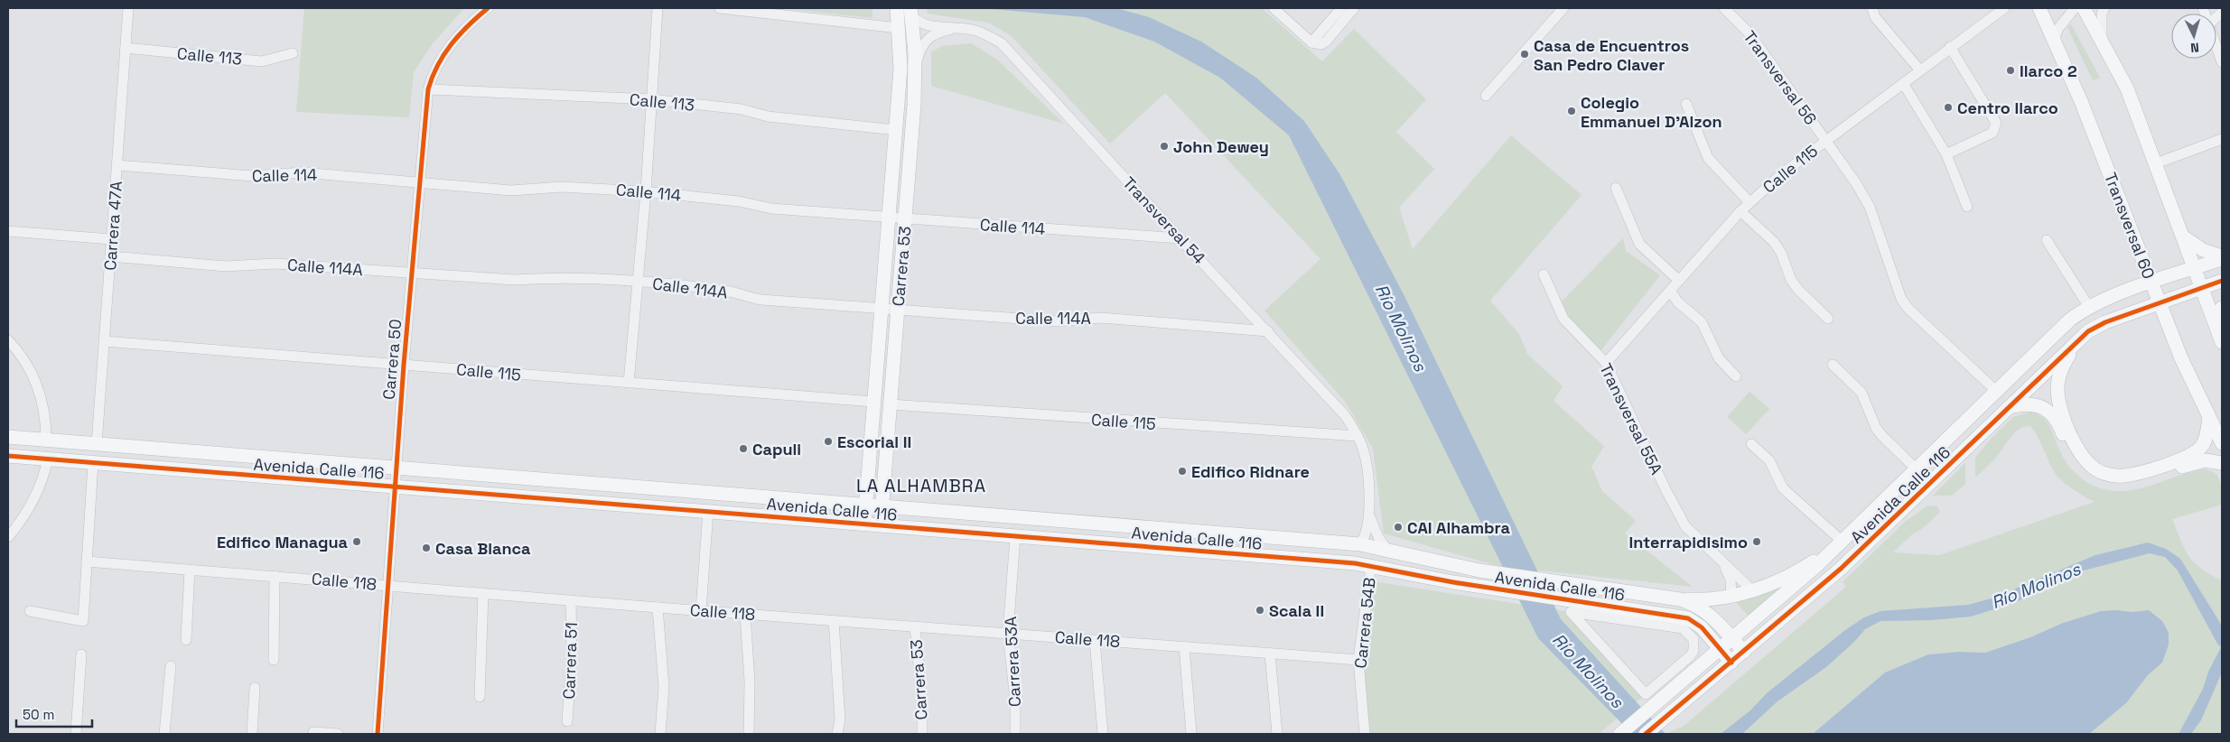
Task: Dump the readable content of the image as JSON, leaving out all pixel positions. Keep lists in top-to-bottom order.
{
  "streets": {
    "main road": ["Transversal 60", "Carrera 53", "Avenida Calle 116"],
    "street": [
      "Calle 113",
      "Transversal 56",
      "Calle 115",
      "Calle 114",
      "Transversal 54",
      "Carrera 47A",
      "Calle 114A",
      "Carrera 50",
      "Transversal 55A",
      "Calle 118",
      "Carrera 54B",
      "Carrera 51",
      "Carrera 53A"
    ]
  },
  "crossings": [
    ["Calle 113", "Carrera 47A"],
    ["Calle 113", "Carrera 53"],
    ["Calle 113", "Carrera 50"],
    ["Transversal 56", "Calle 115"],
    ["Transversal 56", "Avenida Calle 116"],
    ["Calle 115", "Transversal 54"],
    ["Calle 115", "Carrera 47A"],
    ["Calle 115", "Carrera 53"],
    ["Calle 115", "Carrera 50"],
    ["Calle 115", "Transversal 55A"],
    ["Calle 114", "Transversal 54"],
    ["Calle 114", "Carrera 47A"],
    ["Calle 114", "Carrera 53"],
    ["Calle 114", "Carrera 50"],
    ["Transversal 54", "Carrera 53"],
    ["Transversal 54", "Calle 114A"],
    ["Carrera 47A", "Calle 114A"],
    ["Carrera 47A", "Avenida Calle 116"],
    ["Transversal 60", "Avenida Calle 116"],
    ["Carrera 53", "Calle 114A"],
    ["Carrera 53", "Avenida Calle 116"],
    ["Carrera 53", "Calle 118"],
    ["Calle 114A", "Carrera 50"],
    ["Carrera 50", "Avenida Calle 116"],
    ["Carrera 50", "Calle 118"],
    ["Avenida Calle 116", "Carrera 54B"],
    ["Avenida Calle 116", "Carrera 53A"],
    ["Calle 118", "Carrera 54B"],
    ["Calle 118", "Carrera 51"],
    ["Calle 118", "Carrera 53A"]
  ],
  "districts": ["LA ALHAMBRA"],
  "water": ["Río Molinos"],
  "places": [
    "Casa de Encuentros San Pedro Claver",
    "Ilarco 2",
    "Centro Ilarco",
    "Colegio Emmanuel D'Alzon",
    "John Dewey",
    "Escorial II",
    "Capuli",
    "Edifico Ridnare",
    "CAI Alhambra",
    "Edifico Managua",
    "Interrapidisimo",
    "Casa Blanca",
    "Scala II"
  ],
  "scale_bar": "50 m",
  "north": "bottom"
}
